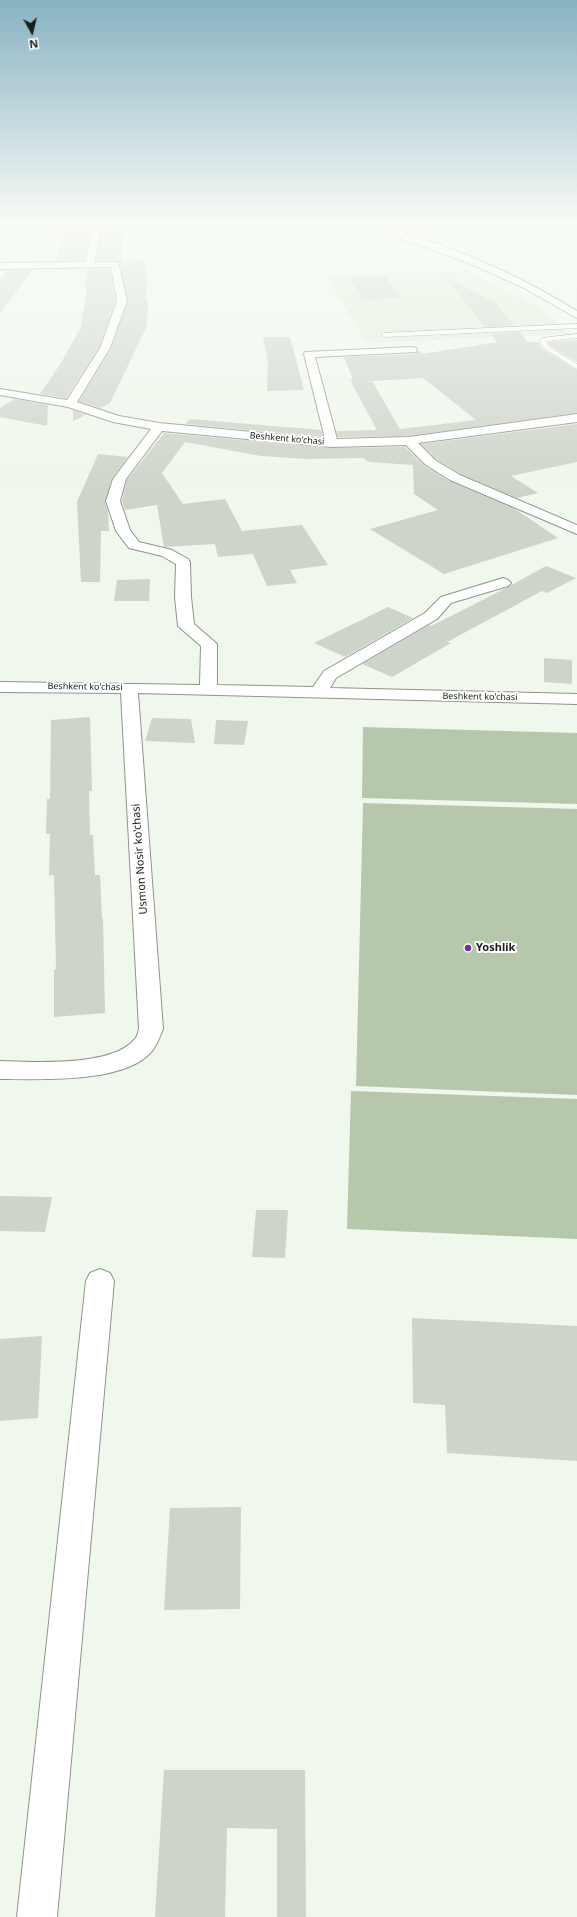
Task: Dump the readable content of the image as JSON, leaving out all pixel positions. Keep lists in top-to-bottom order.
{
  "streets": {
    "street": ["Beshkent ko'chasi", "Usmon Nosir ko'chasi"]
  },
  "crossings": [
    ["Beshkent ko'chasi", "Usmon Nosir ko'chasi"]
  ],
  "places": ["Yoshlik"],
  "north": "bottom"
}
